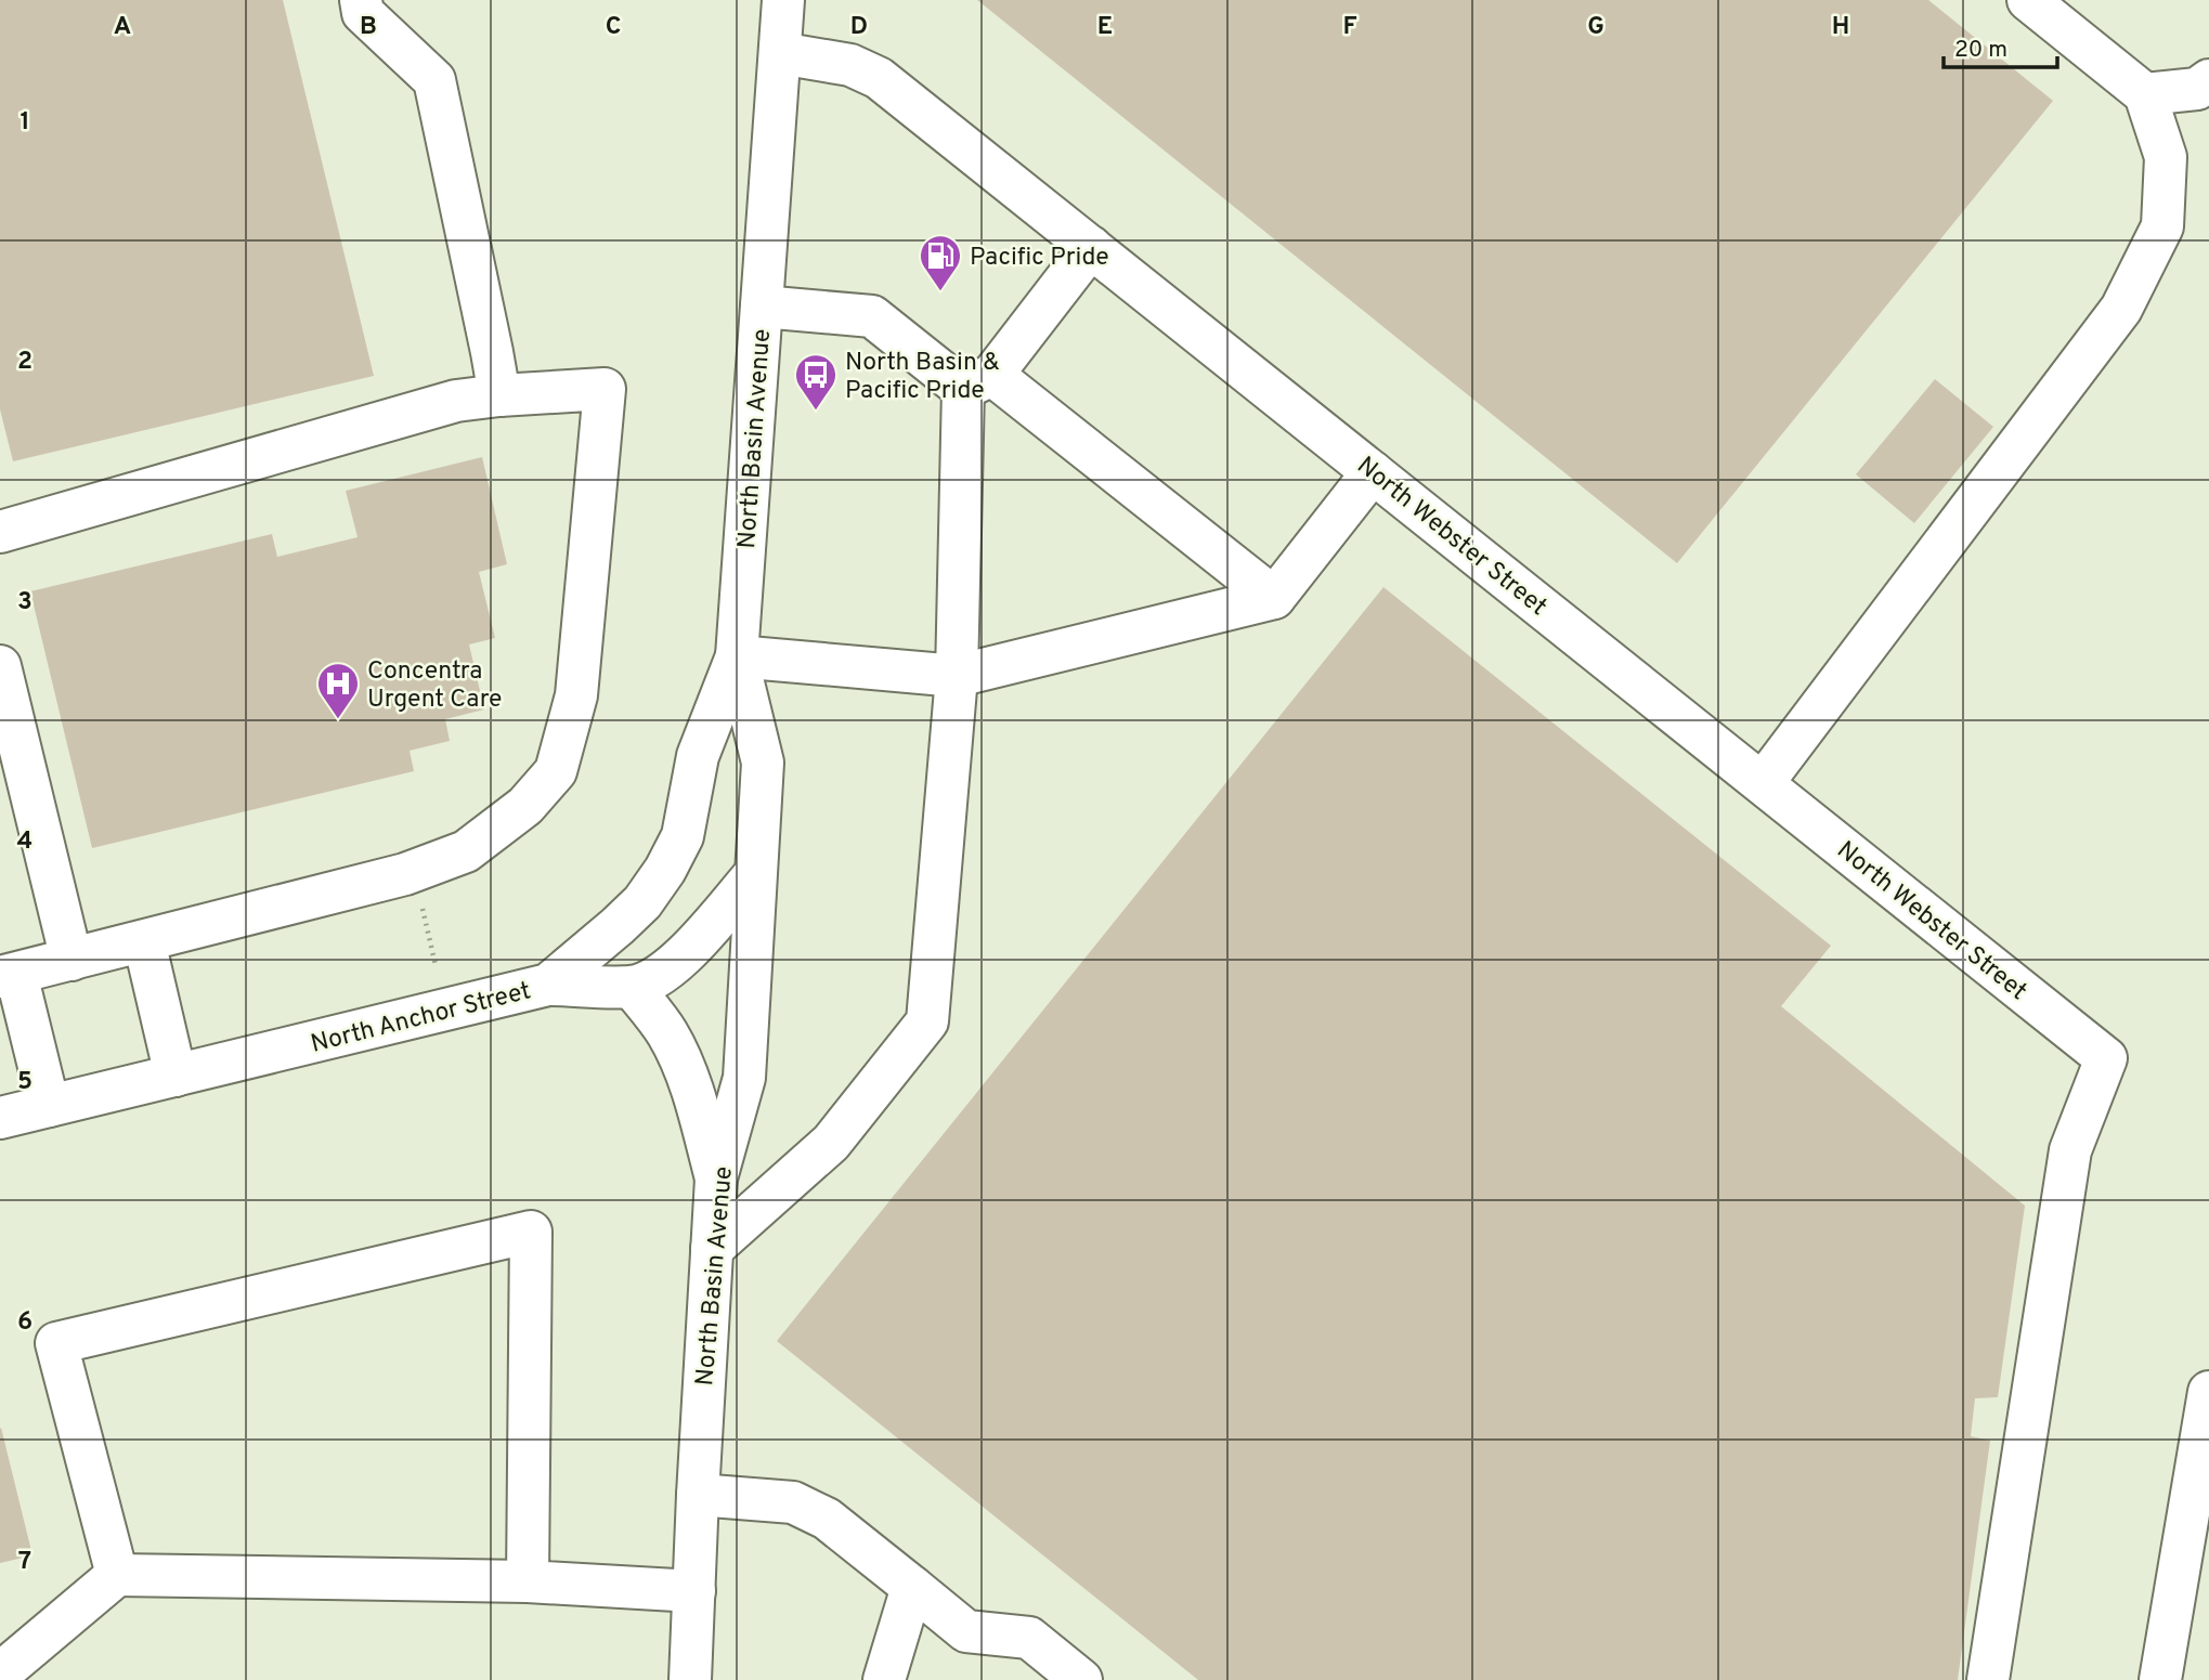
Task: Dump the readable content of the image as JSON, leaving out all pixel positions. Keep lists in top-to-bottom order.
{
  "streets": {
    "main road": ["North Basin Avenue", "North Webster Street", "North Anchor Street"]
  },
  "crossings": [
    ["North Basin Avenue", "North Webster Street"],
    ["North Basin Avenue", "North Anchor Street"]
  ],
  "places": {
    "fuel station": ["Pacific Pride"],
    "bus stop": ["North Basin & Pacific Pride"],
    "hospital": ["Concentra Urgent Care"]
  },
  "scale_bar": "20 m",
  "grid": {
    "columns": [
      "A",
      "B",
      "C",
      "D",
      "E",
      "F",
      "G",
      "H"
    ],
    "rows": [
      "1",
      "2",
      "3",
      "4",
      "5",
      "6",
      "7"
    ]
  }
}
